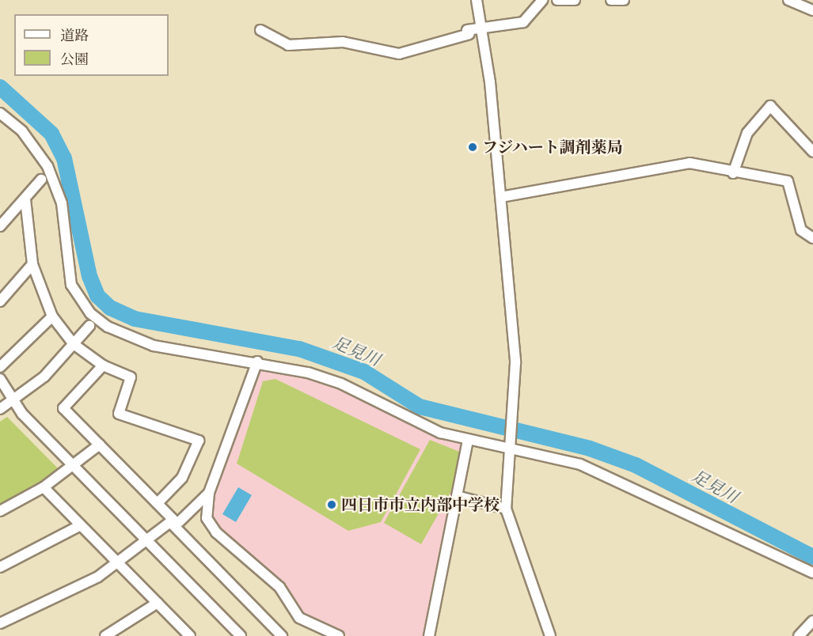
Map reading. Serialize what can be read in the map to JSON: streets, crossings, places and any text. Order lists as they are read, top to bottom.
{
  "water": ["足見川"],
  "places": ["フジハート調剤薬局", "四日市市立内部中学校"],
  "legend": ["道路", "公園"]
}
